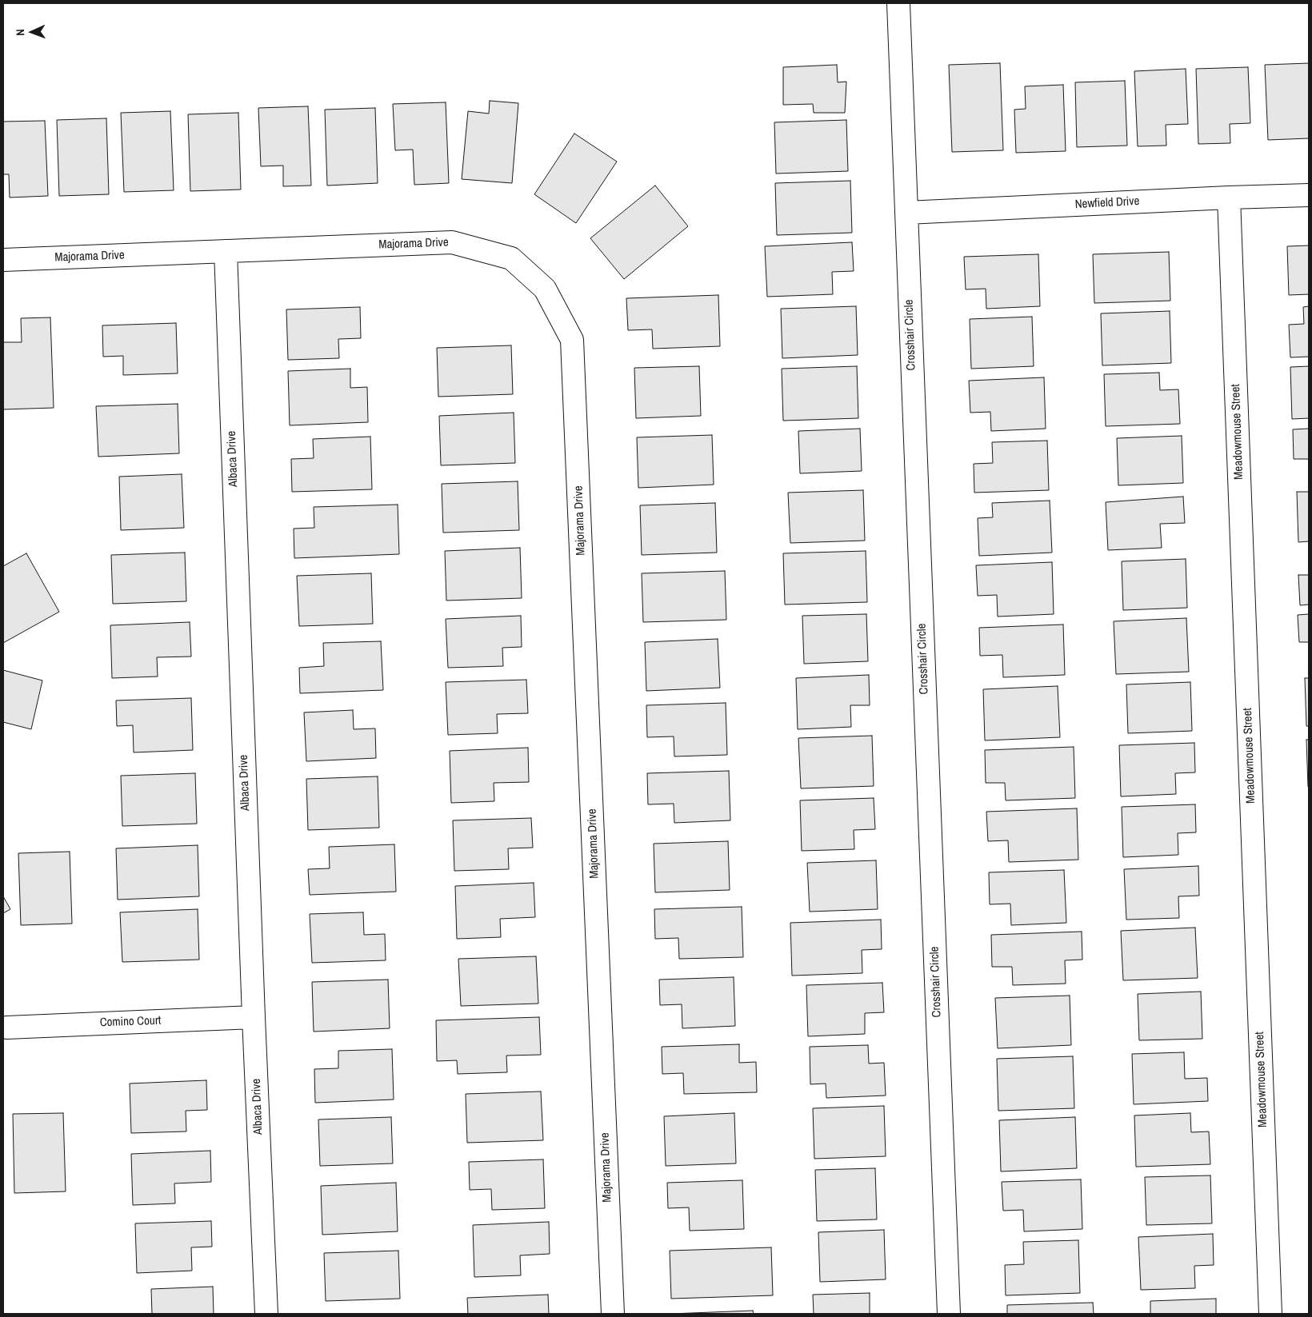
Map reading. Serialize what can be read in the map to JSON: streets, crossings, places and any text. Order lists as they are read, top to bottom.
{
  "streets": {
    "street": [
      "Newfield Drive",
      "Majorama Drive",
      "Crosshair Circle",
      "Meadowmouse Street",
      "Albaca Drive",
      "Comino Court"
    ]
  },
  "crossings": [
    ["Newfield Drive", "Crosshair Circle"],
    ["Newfield Drive", "Meadowmouse Street"],
    ["Majorama Drive", "Albaca Drive"],
    ["Albaca Drive", "Comino Court"]
  ],
  "north": "left"
}
